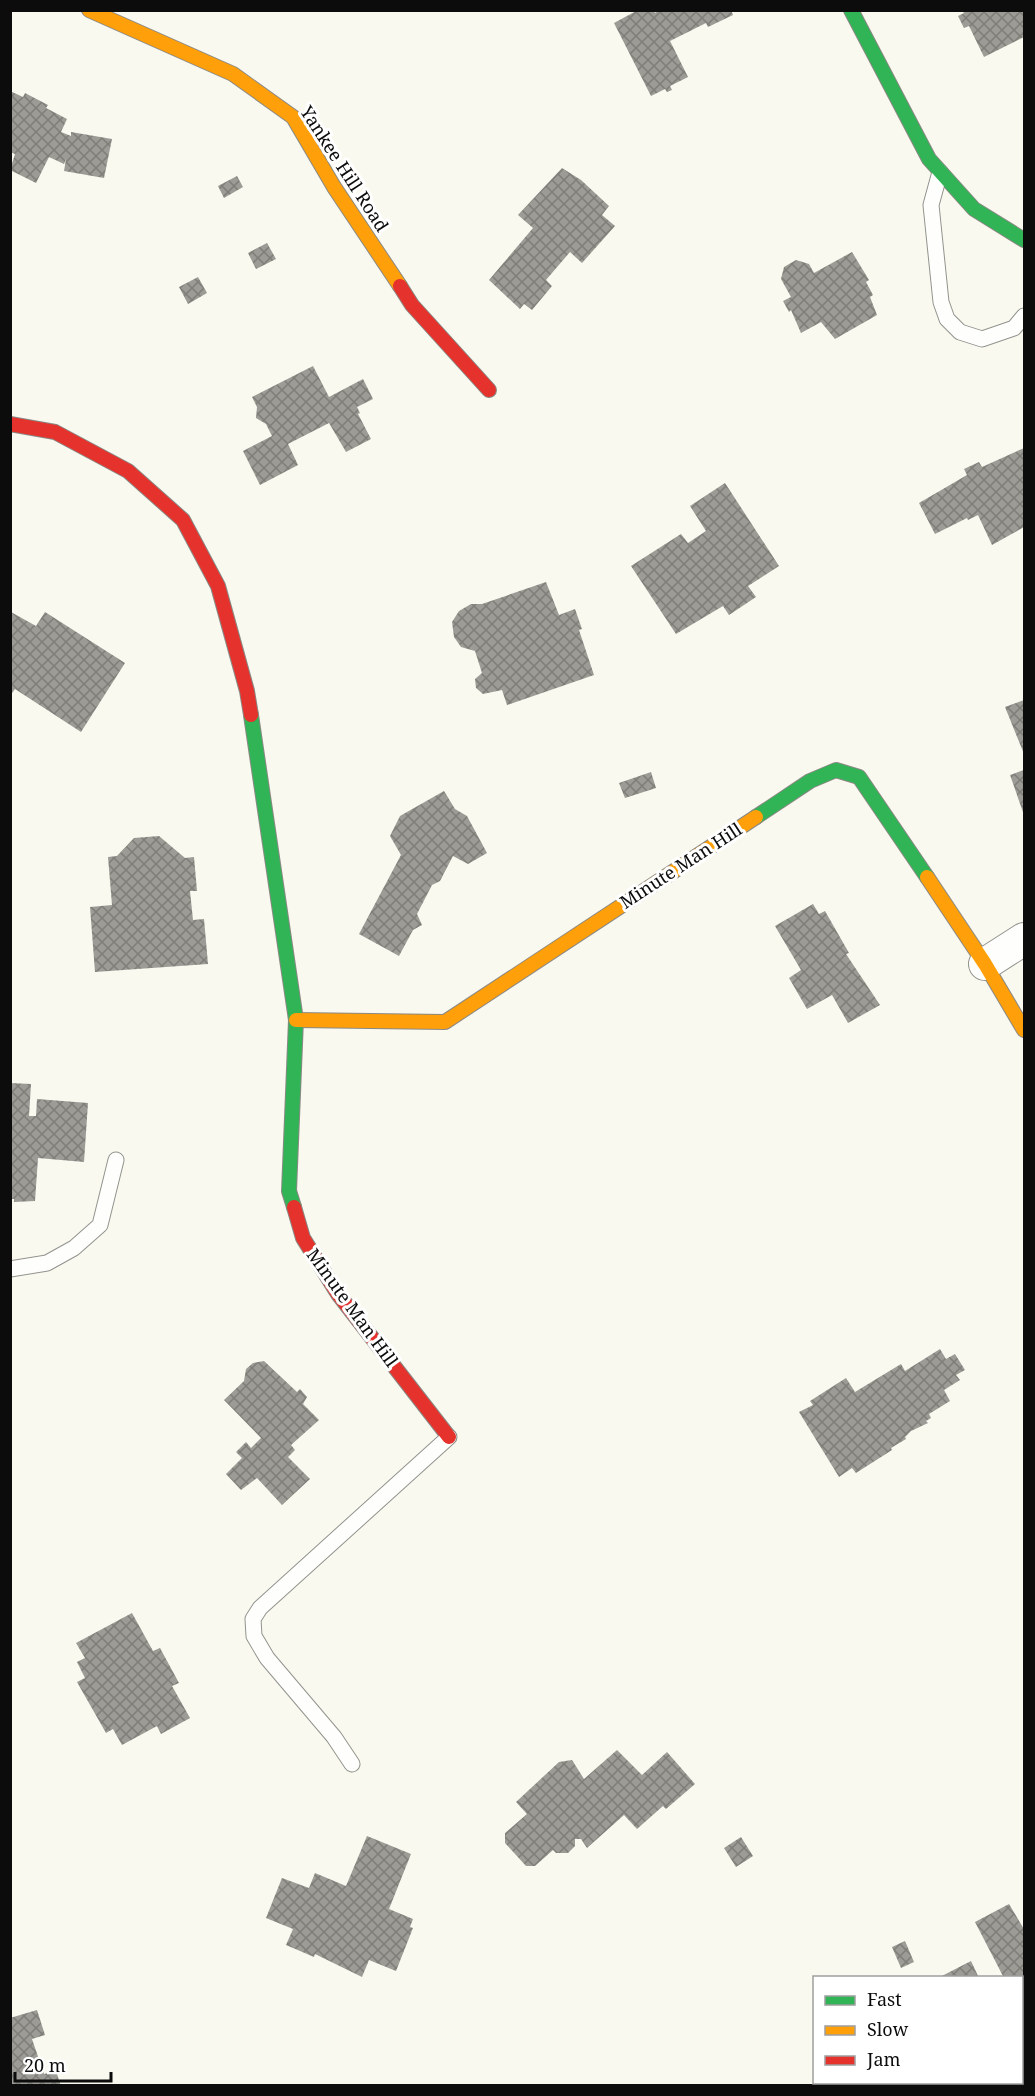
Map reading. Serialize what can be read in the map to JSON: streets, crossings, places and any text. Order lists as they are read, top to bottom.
{
  "streets": {
    "street": ["Yankee Hill Road", "Minute Man Hill"]
  },
  "legend": ["Fast", "Slow", "Jam"],
  "scale_bar": "20 m"
}
